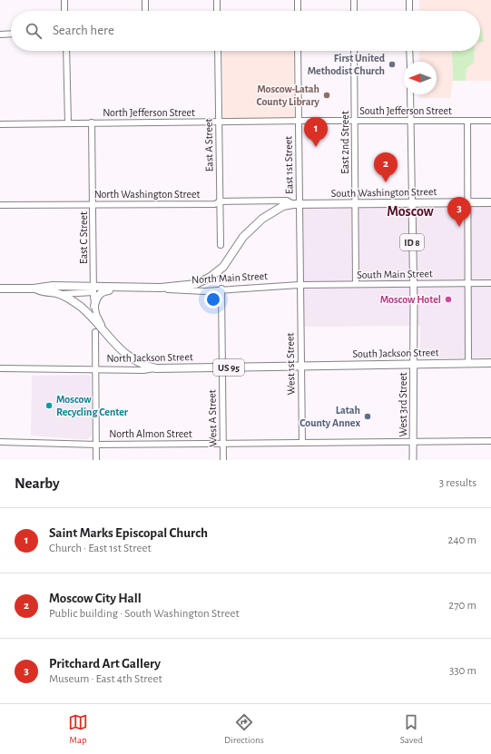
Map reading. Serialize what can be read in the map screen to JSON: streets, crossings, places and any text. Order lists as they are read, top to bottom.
{
  "streets": {
    "highway": [
      "South Washington Street",
      "North Main Street",
      "South Jackson Street",
      "North Jackson Street",
      "US 95"
    ],
    "main road": ["ID 8", "West 3rd Street"],
    "street": [
      "South Jefferson Street",
      "North Jefferson Street",
      "East 2nd Street",
      "East A Street",
      "East 1st Street",
      "North Washington Street",
      "East C Street",
      "South Main Street",
      "West 1st Street",
      "West A Street",
      "North Almon Street"
    ]
  },
  "crossings": [
    ["South Jefferson Street", "North Jefferson Street"],
    ["South Jefferson Street", "East 2nd Street"],
    ["South Jefferson Street", "East 1st Street"],
    ["North Jefferson Street", "East A Street"],
    ["North Jefferson Street", "East 1st Street"],
    ["North Jefferson Street", "East C Street"],
    ["East 2nd Street", "South Washington Street"],
    ["East 2nd Street", "South Main Street"],
    ["East A Street", "North Washington Street"],
    ["East 1st Street", "South Washington Street"],
    ["East 1st Street", "North Washington Street"],
    ["East 1st Street", "South Main Street"],
    ["East 1st Street", "North Main Street"],
    ["East 1st Street", "West 1st Street"],
    ["South Washington Street", "North Washington Street"],
    ["South Washington Street", "ID 8"],
    ["South Washington Street", "North Main Street"],
    ["North Washington Street", "East C Street"],
    ["North Washington Street", "North Main Street"],
    ["East C Street", "North Main Street"],
    ["ID 8", "South Main Street"],
    ["ID 8", "West 3rd Street"],
    ["South Main Street", "North Main Street"],
    ["South Main Street", "West 1st Street"],
    ["South Main Street", "West 3rd Street"],
    ["North Main Street", "North Jackson Street"],
    ["North Main Street", "West 1st Street"],
    ["North Main Street", "West A Street"],
    ["South Jackson Street", "North Jackson Street"],
    ["South Jackson Street", "West 1st Street"],
    ["South Jackson Street", "West 3rd Street"],
    ["North Jackson Street", "West 1st Street"],
    ["North Jackson Street", "West A Street"],
    ["West 1st Street", "North Almon Street"],
    ["West 3rd Street", "North Almon Street"],
    ["West A Street", "North Almon Street"]
  ],
  "districts": ["Moscow"],
  "places": [
    "First United Methodist Church",
    "Moscow-Latah County Library",
    "Moscow Hotel",
    "Moscow Recycling Center",
    "Latah County Annex"
  ],
  "north": "left",
  "page": {
    "search": "Search here",
    "pins": ["1", "2", "3"],
    "heading": ["Nearby", "3 results"],
    "list": [
      {
        "mark": "1",
        "name": "Saint Marks Episcopal Church",
        "note": "Church · East 1st Street",
        "value": "240 m"
      },
      {
        "mark": "2",
        "name": "Moscow City Hall",
        "note": "Public building · South Washington Street",
        "value": "270 m"
      },
      {
        "mark": "3",
        "name": "Pritchard Art Gallery",
        "note": "Museum · East 4th Street",
        "value": "330 m"
      }
    ],
    "nav": ["Map", "Directions", "Saved"]
  }
}
